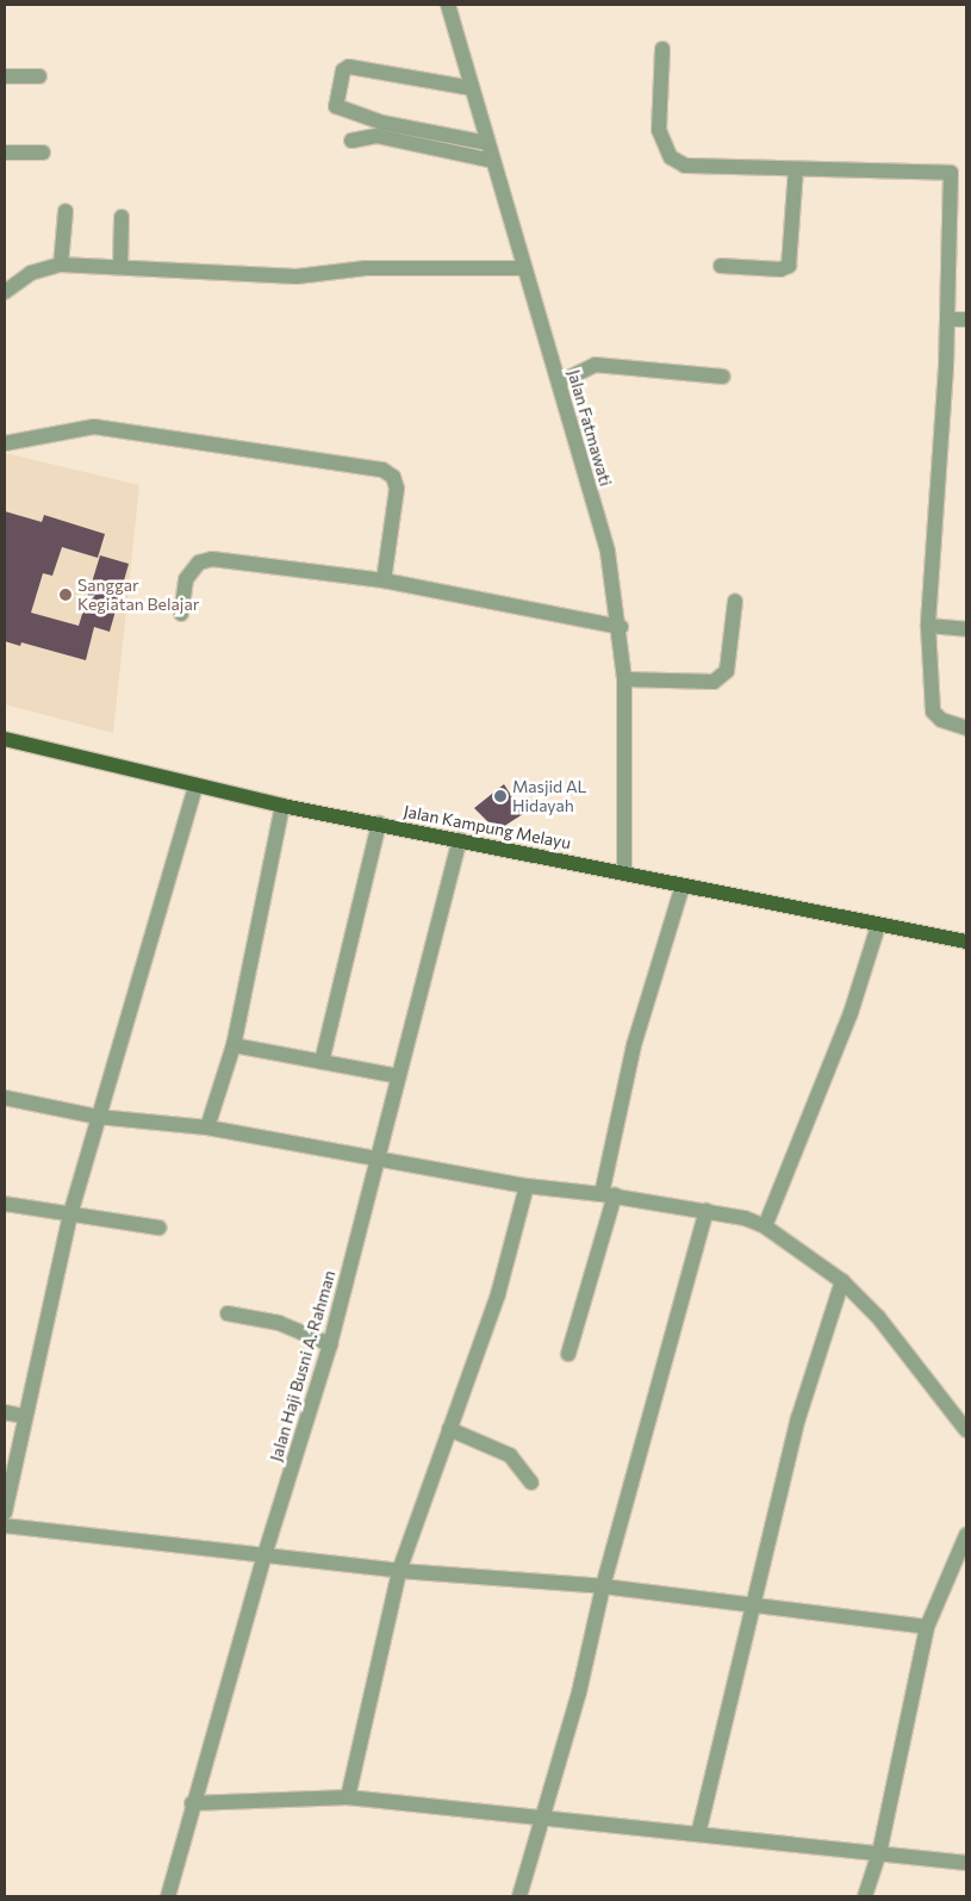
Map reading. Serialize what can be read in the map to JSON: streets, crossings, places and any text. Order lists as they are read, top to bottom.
{
  "streets": {
    "main road": ["Jalan Kampung Melayu"],
    "street": ["Jalan Fatmawati", "Jalan Haji Busni A. Rahman"]
  },
  "crossings": [
    ["Jalan Fatmawati", "Jalan Kampung Melayu"],
    ["Jalan Kampung Melayu", "Jalan Haji Busni A. Rahman"]
  ],
  "places": ["Sanggar Kegiatan Belajar", "Masjid AL Hidayah"]
}
